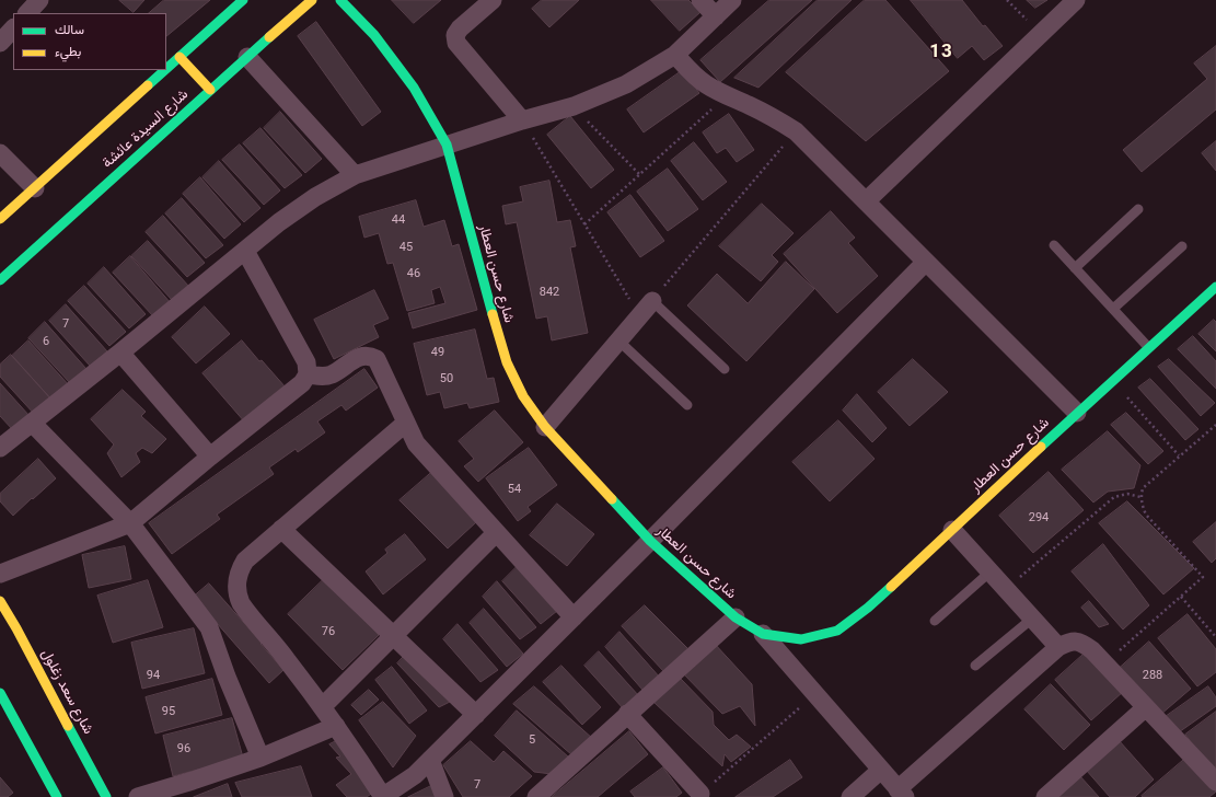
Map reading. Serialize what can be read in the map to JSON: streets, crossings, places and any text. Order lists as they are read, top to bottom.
{
  "streets": {
    "street": ["شارع السيدة عائشة", "شارع حسن العطار", "شارع سعد زغلول"]
  },
  "districts": ["13"],
  "house_numbers": [
    "44",
    "45",
    "46",
    "842",
    "7",
    "6",
    "49",
    "50",
    "54",
    "294",
    "76",
    "94",
    "288",
    "95",
    "5",
    "96",
    "7"
  ],
  "legend": ["سالك", "بطيء"]
}
